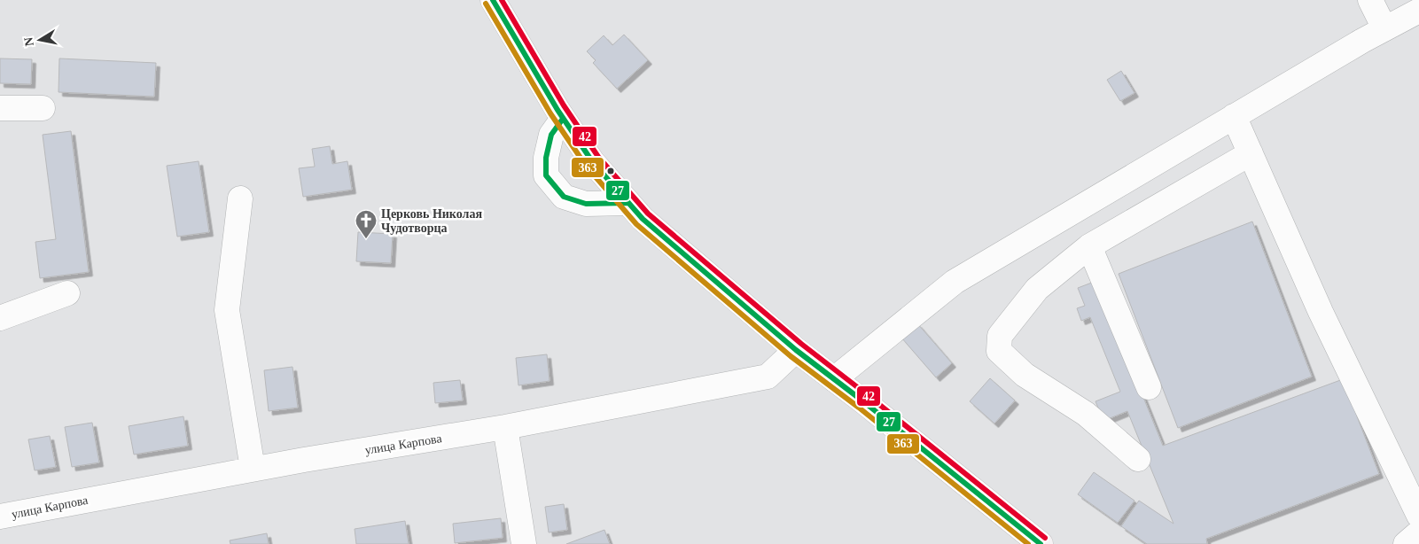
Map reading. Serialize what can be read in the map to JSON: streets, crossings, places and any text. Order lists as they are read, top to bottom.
{
  "streets": {
    "street": ["улица Карпова"]
  },
  "places": {
    "church": ["Церковь Николая Чудотворца"]
  },
  "lines": ["transit line 27", "transit line 42", "transit line 363"],
  "north": "left"
}
